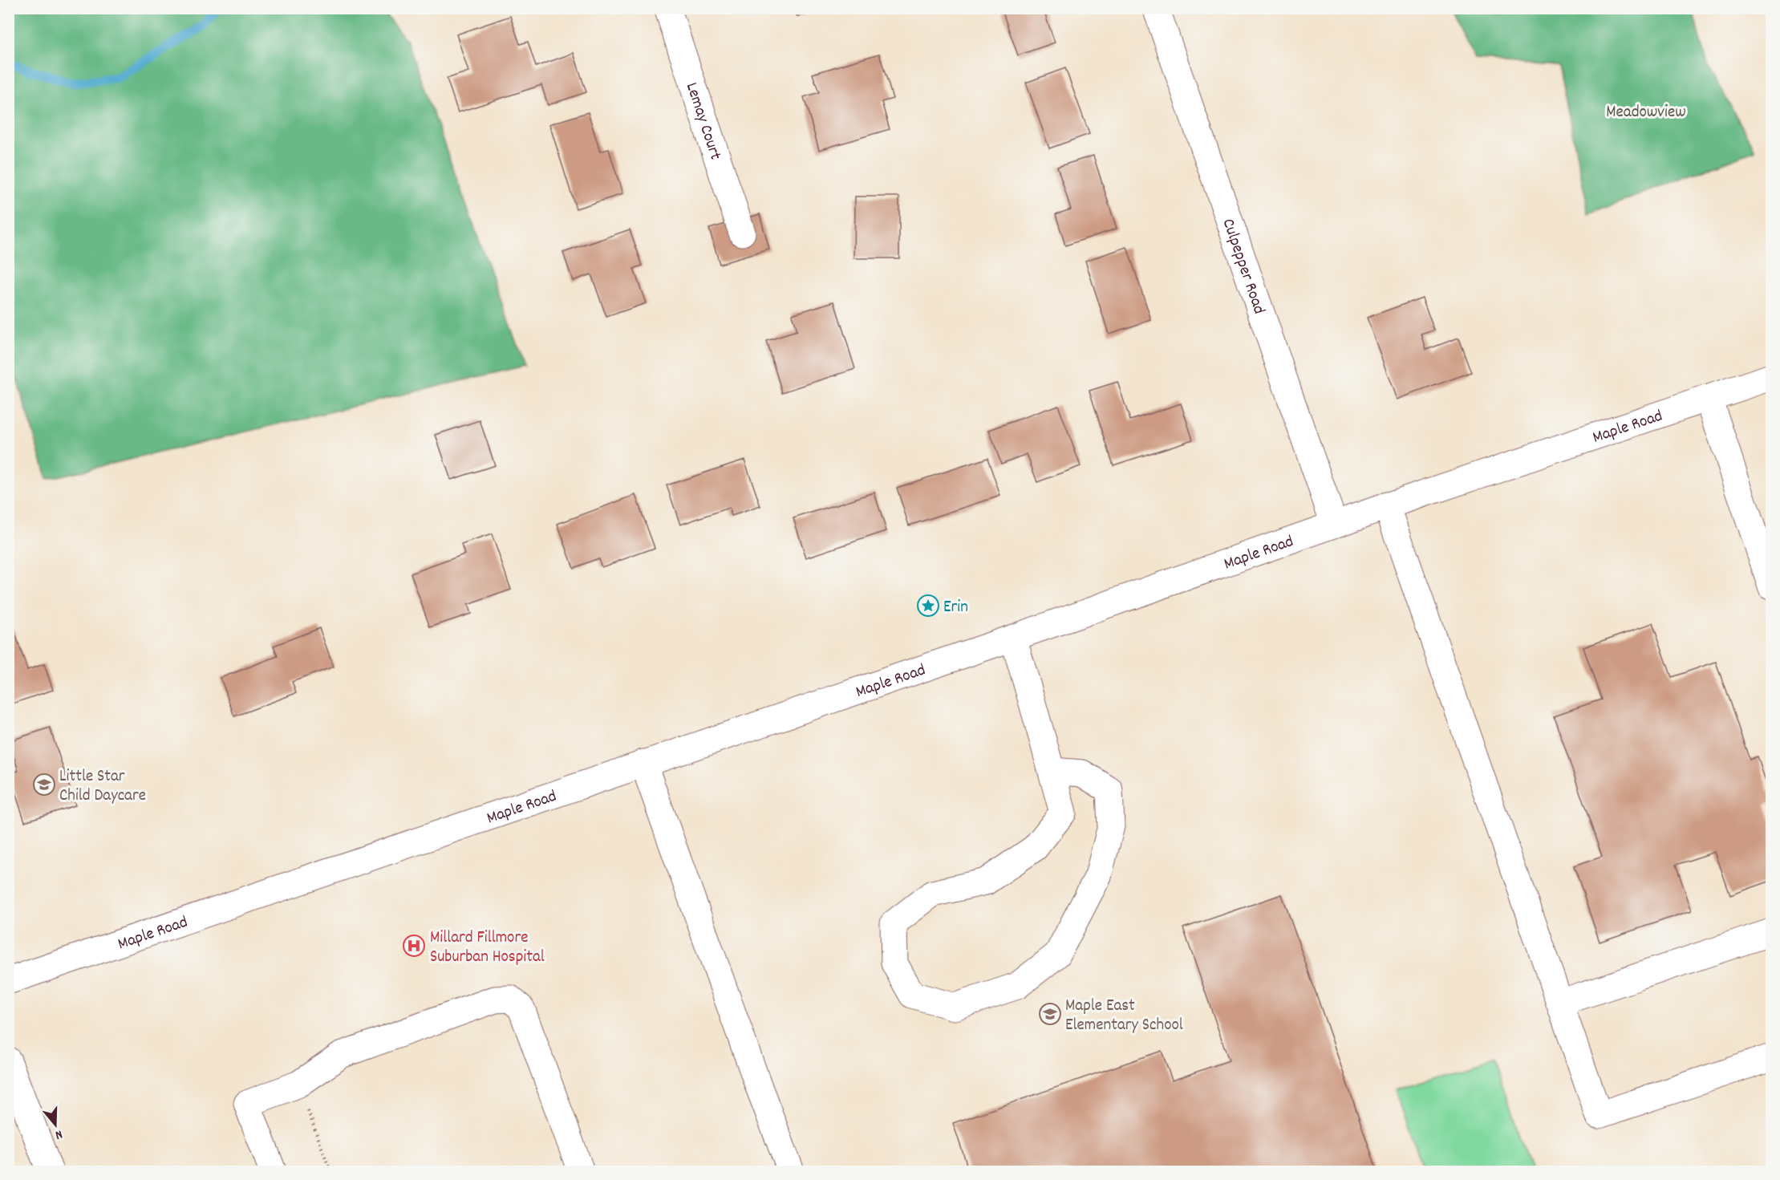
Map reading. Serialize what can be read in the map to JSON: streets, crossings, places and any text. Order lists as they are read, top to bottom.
{
  "streets": {
    "main road": ["Lemay Court", "Culpepper Road", "Maple Road"]
  },
  "crossings": [
    ["Culpepper Road", "Maple Road"]
  ],
  "parks": ["Meadowview"],
  "places": {
    "place": ["Erin"],
    "school or university": ["Little Star Child Daycare", "Maple East Elementary School"],
    "hospital": ["Millard Fillmore Suburban Hospital"]
  },
  "north": "bottom"
}
